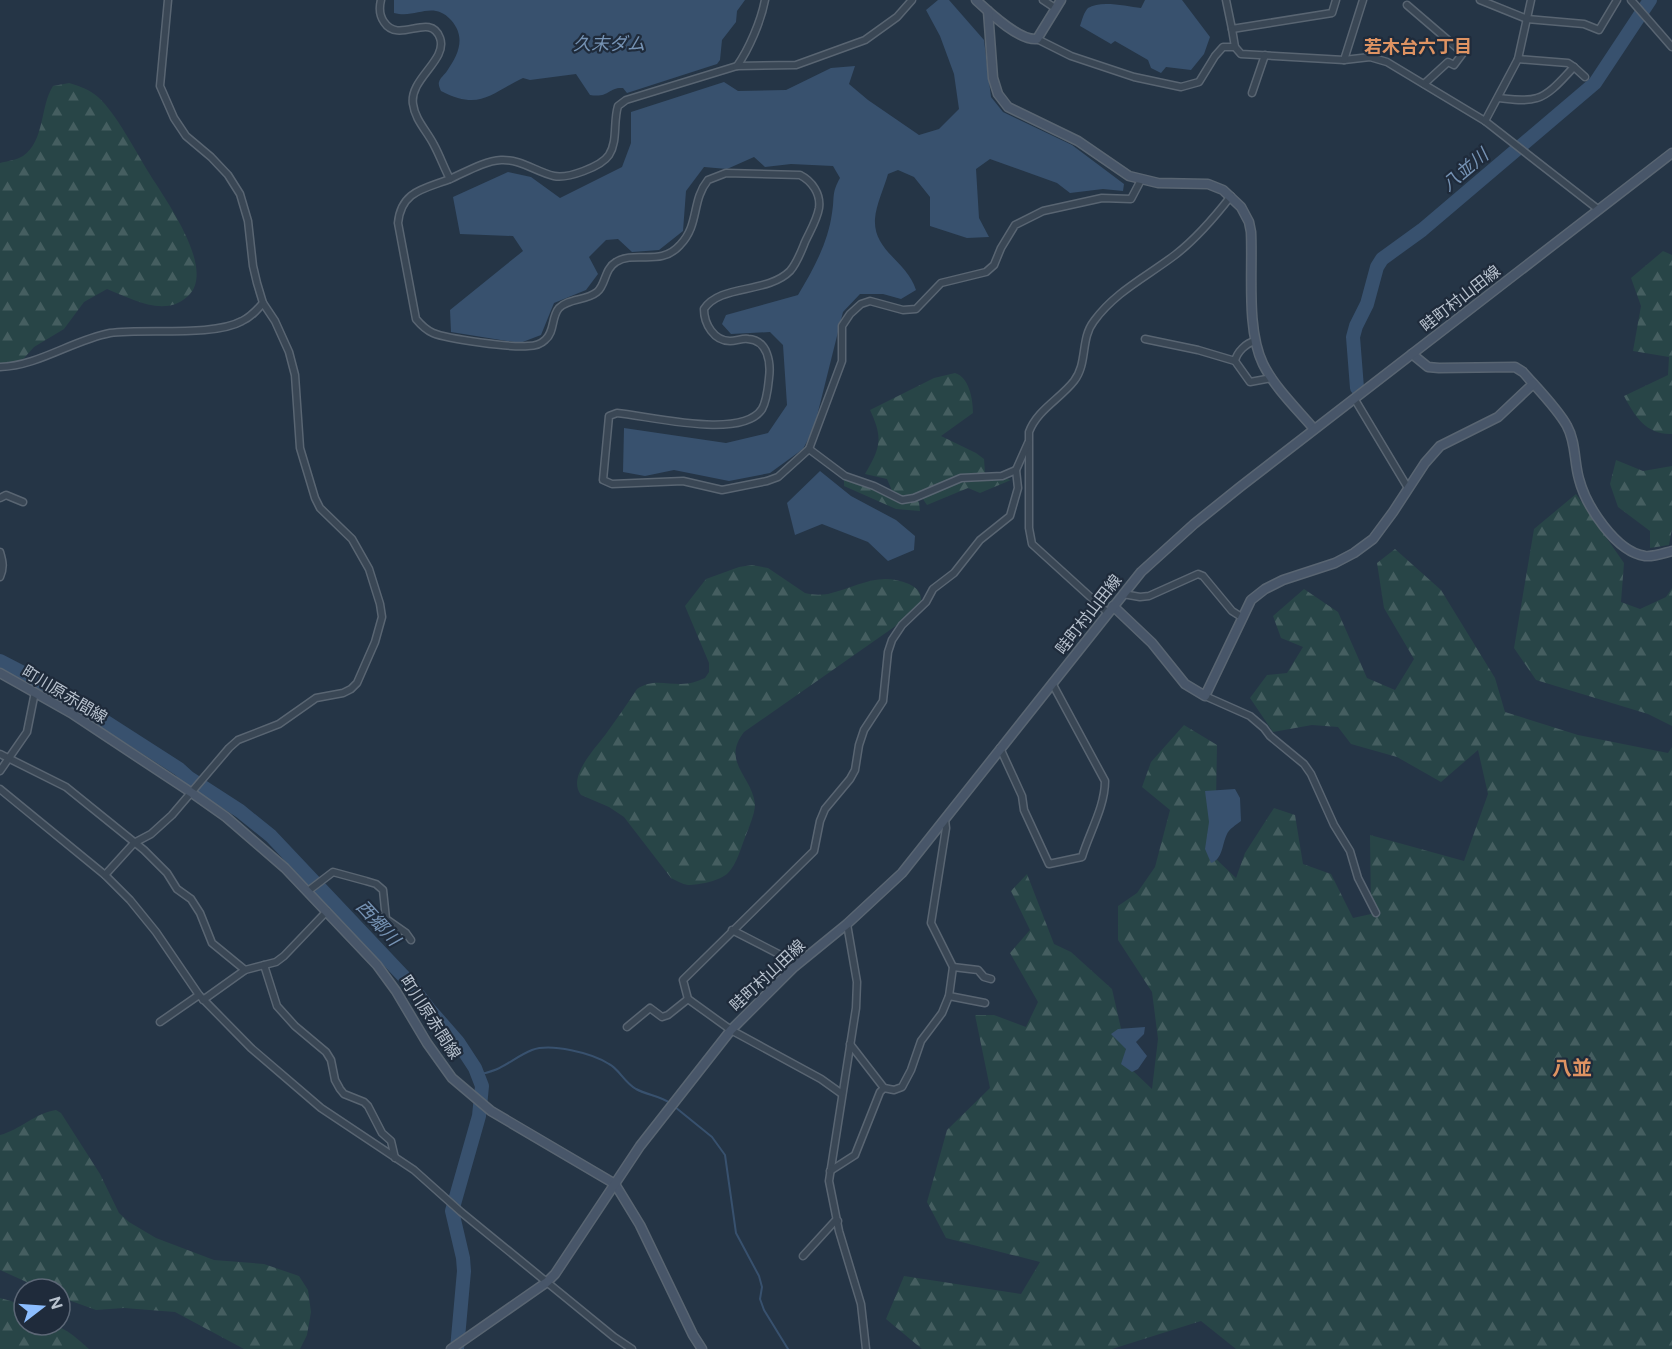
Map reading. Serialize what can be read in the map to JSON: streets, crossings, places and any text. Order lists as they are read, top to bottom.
{
  "streets": {
    "main road": ["畦町村山田線", "町川原赤間線"]
  },
  "crossings": [
    ["畦町村山田線", "町川原赤間線"]
  ],
  "districts": ["若木台六丁目", "八並"],
  "water": ["久末ダム", "八並川", "西郷川"],
  "north": "right"
}
